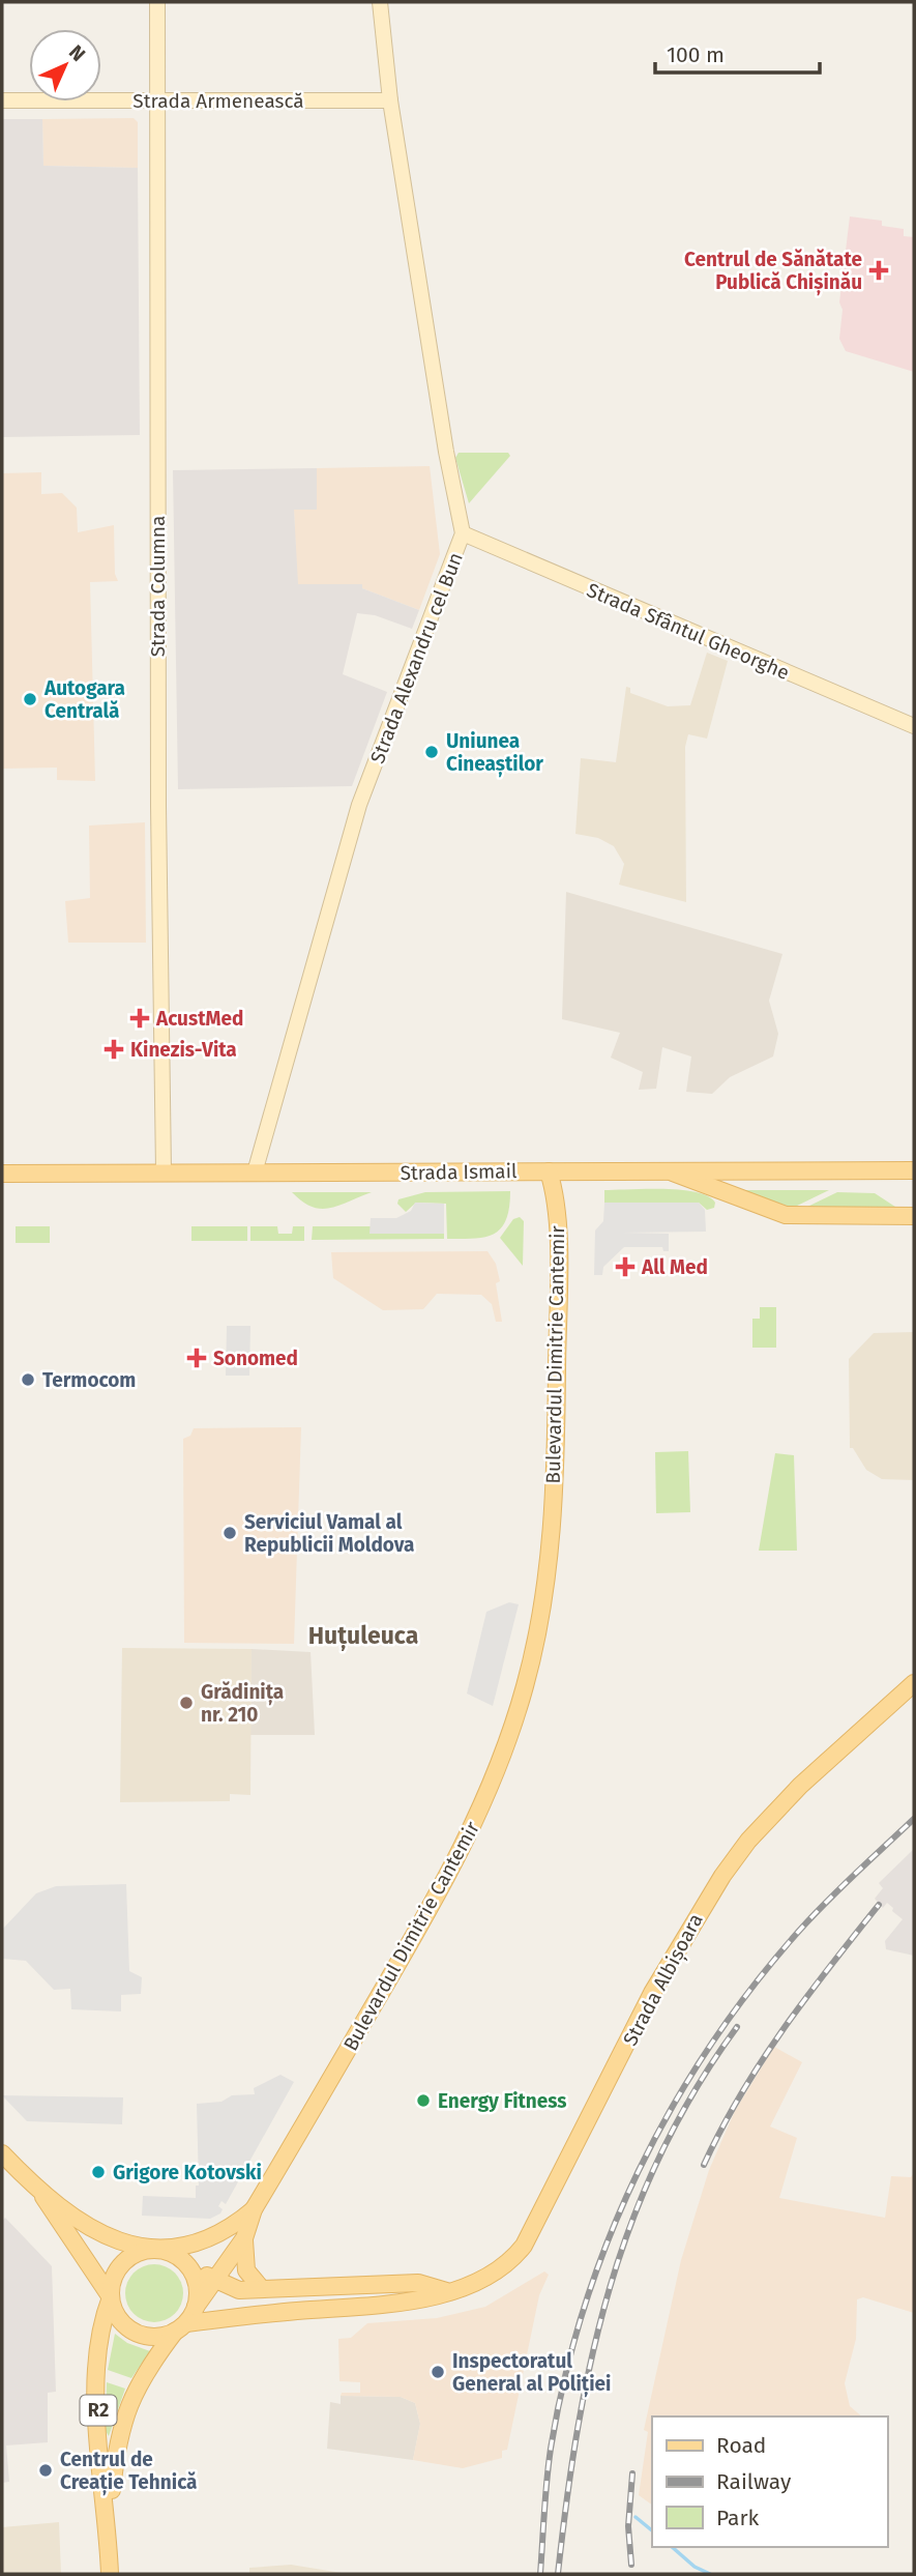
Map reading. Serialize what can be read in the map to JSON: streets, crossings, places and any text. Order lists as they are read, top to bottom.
{
  "streets": {
    "main road": [
      "Strada Armenească",
      "Strada Columna",
      "Strada Sfântul Gheorghe",
      "Strada Alexandru cel Bun",
      "Strada Ismail",
      "Bulevardul Dimitrie Cantemir",
      "Strada Albișoara",
      "R2"
    ]
  },
  "crossings": [
    ["Strada Armenească", "Strada Columna"],
    ["Strada Armenească", "Strada Alexandru cel Bun"],
    ["Strada Columna", "Strada Ismail"],
    ["Strada Sfântul Gheorghe", "Strada Alexandru cel Bun"],
    ["Strada Alexandru cel Bun", "Strada Ismail"],
    ["Strada Ismail", "Bulevardul Dimitrie Cantemir"],
    ["Bulevardul Dimitrie Cantemir", "Strada Albișoara"],
    ["Bulevardul Dimitrie Cantemir", "R2"],
    ["Strada Albișoara", "R2"]
  ],
  "districts": ["Huțuleuca"],
  "places": {
    "health": [
      "Centrul de Sănătate Publică Chișinău",
      "AcustMed",
      "Kinezis-Vita",
      "All Med",
      "Sonomed"
    ],
    "other": [
      "Autogara Centrală",
      "Uniunea Cineaștilor",
      "Termocom",
      "Serviciul Vamal al Republicii Moldova",
      "Grădinița nr. 210",
      "Energy Fitness",
      "Grigore Kotovski",
      "Inspectoratul General al Poliției",
      "Centrul de Creație Tehnică"
    ]
  },
  "legend": ["Road", "Railway", "Park"],
  "scale_bar": "100 m",
  "north": "top right"
}
